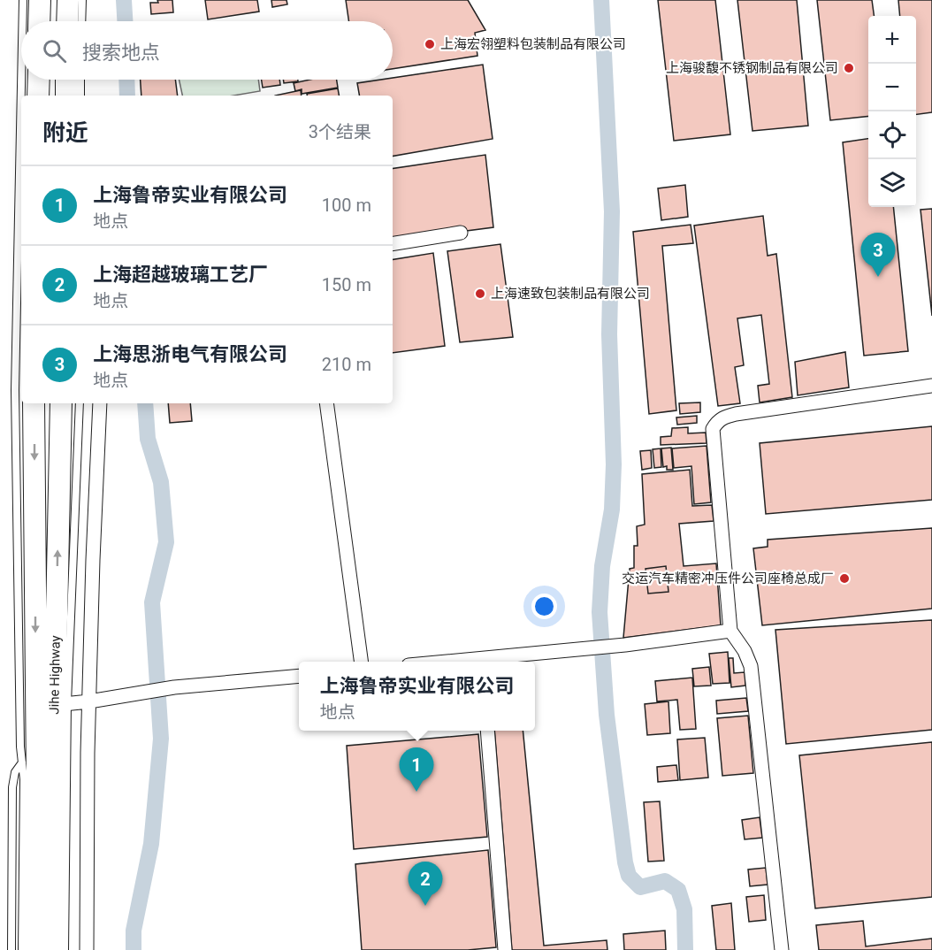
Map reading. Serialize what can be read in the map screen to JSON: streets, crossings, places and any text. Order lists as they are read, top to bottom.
{
  "streets": {
    "main road": ["Jihe Highway"]
  },
  "places": [
    "上海宏翎塑料包装制品有限公司",
    "上海骏馥不锈钢制品有限公司",
    "上海速致包装制品有限公司",
    "交运汽车精密冲压件公司座椅总成厂"
  ],
  "page": {
    "map_buttons": ["+", "−"],
    "search": "搜索地点",
    "heading": ["附近", "3个结果"],
    "list": [
      {
        "mark": "1",
        "name": "上海鲁帝实业有限公司",
        "note": "地点",
        "value": "100 m"
      },
      {
        "mark": "2",
        "name": "上海超越玻璃工艺厂",
        "note": "地点",
        "value": "150 m"
      },
      {
        "mark": "3",
        "name": "上海思浙电气有限公司",
        "note": "地点",
        "value": "210 m"
      }
    ],
    "pins": ["3", "1", "2"],
    "popup": ["上海鲁帝实业有限公司", "地点"]
  }
}
